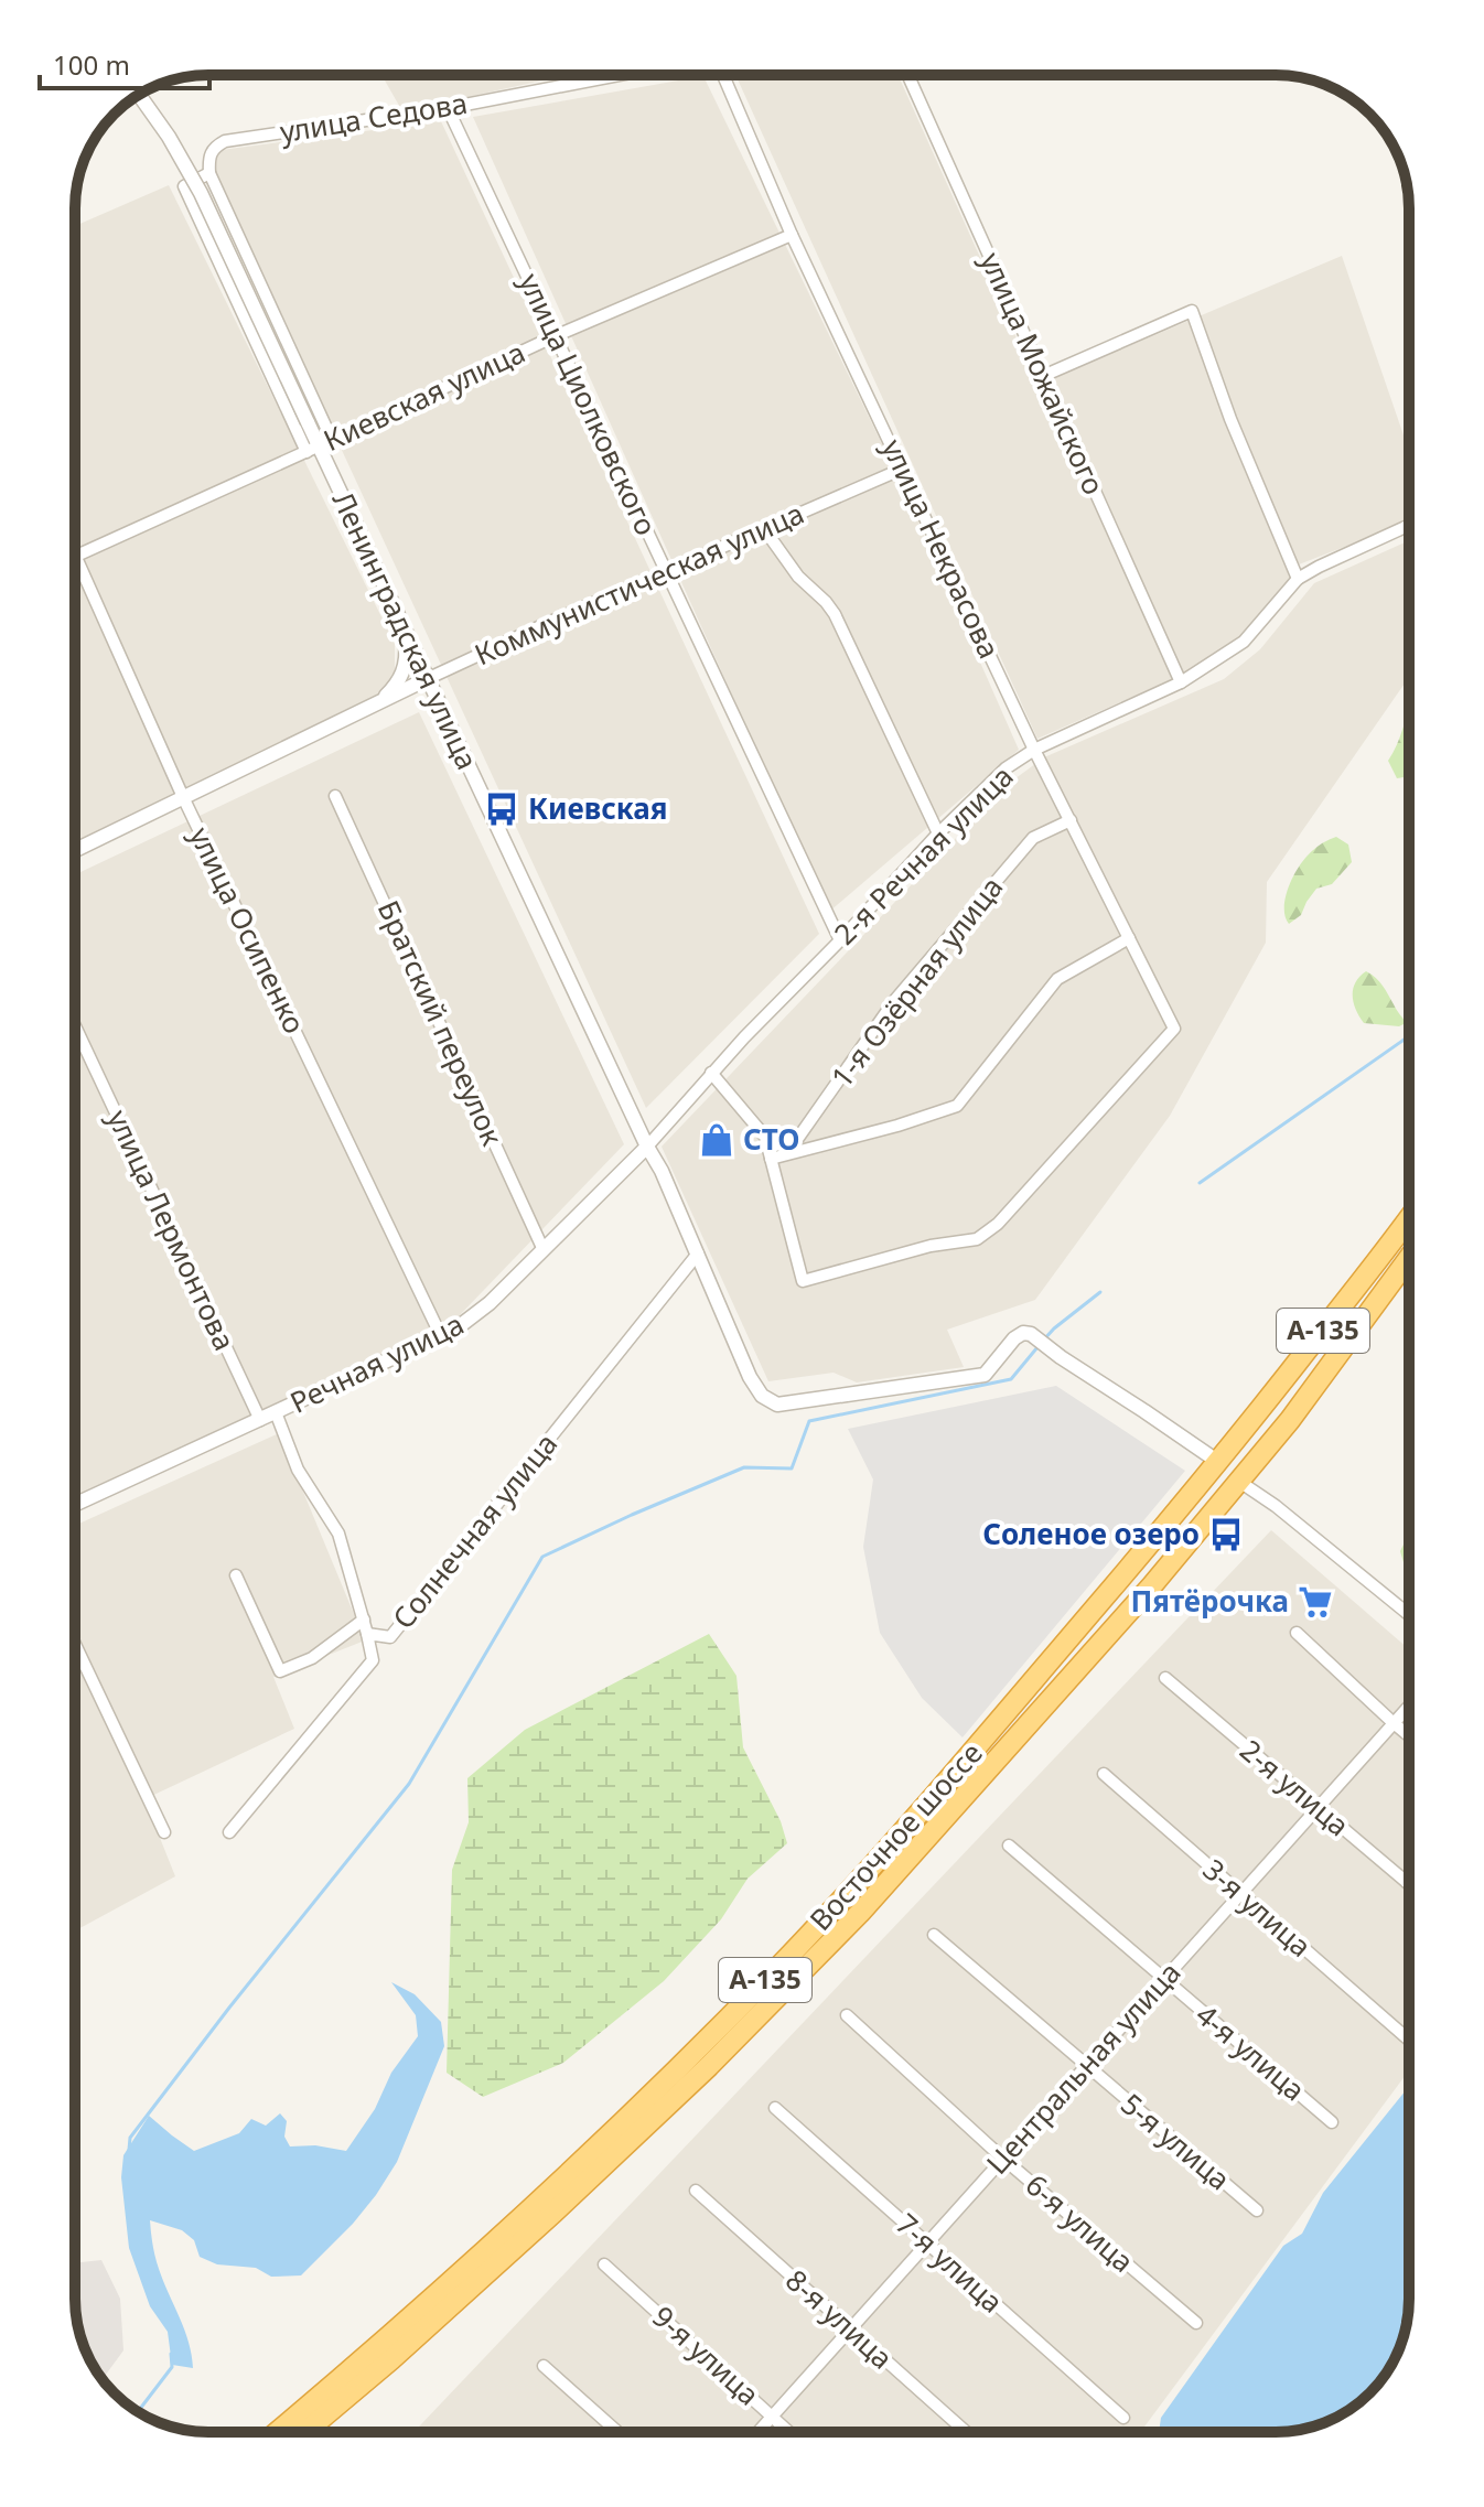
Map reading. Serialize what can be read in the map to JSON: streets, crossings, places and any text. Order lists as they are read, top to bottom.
{
  "streets": {
    "highway": ["А-135", "Восточное шоссе"],
    "street": [
      "улица Седова",
      "улица Можайского",
      "Киевская улица",
      "улица Циолковского",
      "улица Некрасова",
      "Коммунистическая улица",
      "Ленинградская улица",
      "2-я Речная улица",
      "улица Осипенко",
      "1-я Озёрная улица",
      "Братский переулок",
      "улица Лермонтова",
      "Речная улица",
      "Солнечная улица",
      "2-я улица",
      "3-я улица",
      "4-я улица",
      "Центральная улица",
      "5-я улица",
      "6-я улица",
      "7-я улица",
      "8-я улица",
      "9-я улица"
    ]
  },
  "crossings": [
    ["улица Седова", "улица Циолковского"],
    ["улица Можайского", "2-я Речная улица"],
    ["Киевская улица", "улица Циолковского"],
    ["Киевская улица", "улица Некрасова"],
    ["Киевская улица", "Ленинградская улица"],
    ["Киевская улица", "улица Осипенко"],
    ["улица Циолковского", "Коммунистическая улица"],
    ["улица Циолковского", "2-я Речная улица"],
    ["улица Некрасова", "Коммунистическая улица"],
    ["улица Некрасова", "2-я Речная улица"],
    ["улица Некрасова", "1-я Озёрная улица"],
    ["Коммунистическая улица", "Ленинградская улица"],
    ["Коммунистическая улица", "улица Осипенко"],
    ["Ленинградская улица", "2-я Речная улица"],
    ["Ленинградская улица", "Речная улица"],
    ["Ленинградская улица", "Солнечная улица"],
    ["Ленинградская улица", "Восточное шоссе"],
    ["2-я Речная улица", "Речная улица"],
    ["улица Осипенко", "Речная улица"],
    ["Братский переулок", "Речная улица"],
    ["улица Лермонтова", "Речная улица"],
    ["2-я улица", "Центральная улица"],
    ["3-я улица", "Центральная улица"],
    ["4-я улица", "Центральная улица"],
    ["Центральная улица", "5-я улица"],
    ["Центральная улица", "6-я улица"],
    ["Центральная улица", "7-я улица"],
    ["Центральная улица", "8-я улица"],
    ["Центральная улица", "9-я улица"]
  ],
  "places": {
    "bus stop": ["Киевская", "Соленое озеро"],
    "shop": ["СТО"],
    "supermarket": ["Пятёрочка"]
  },
  "scale_bar": "100 m"
}
